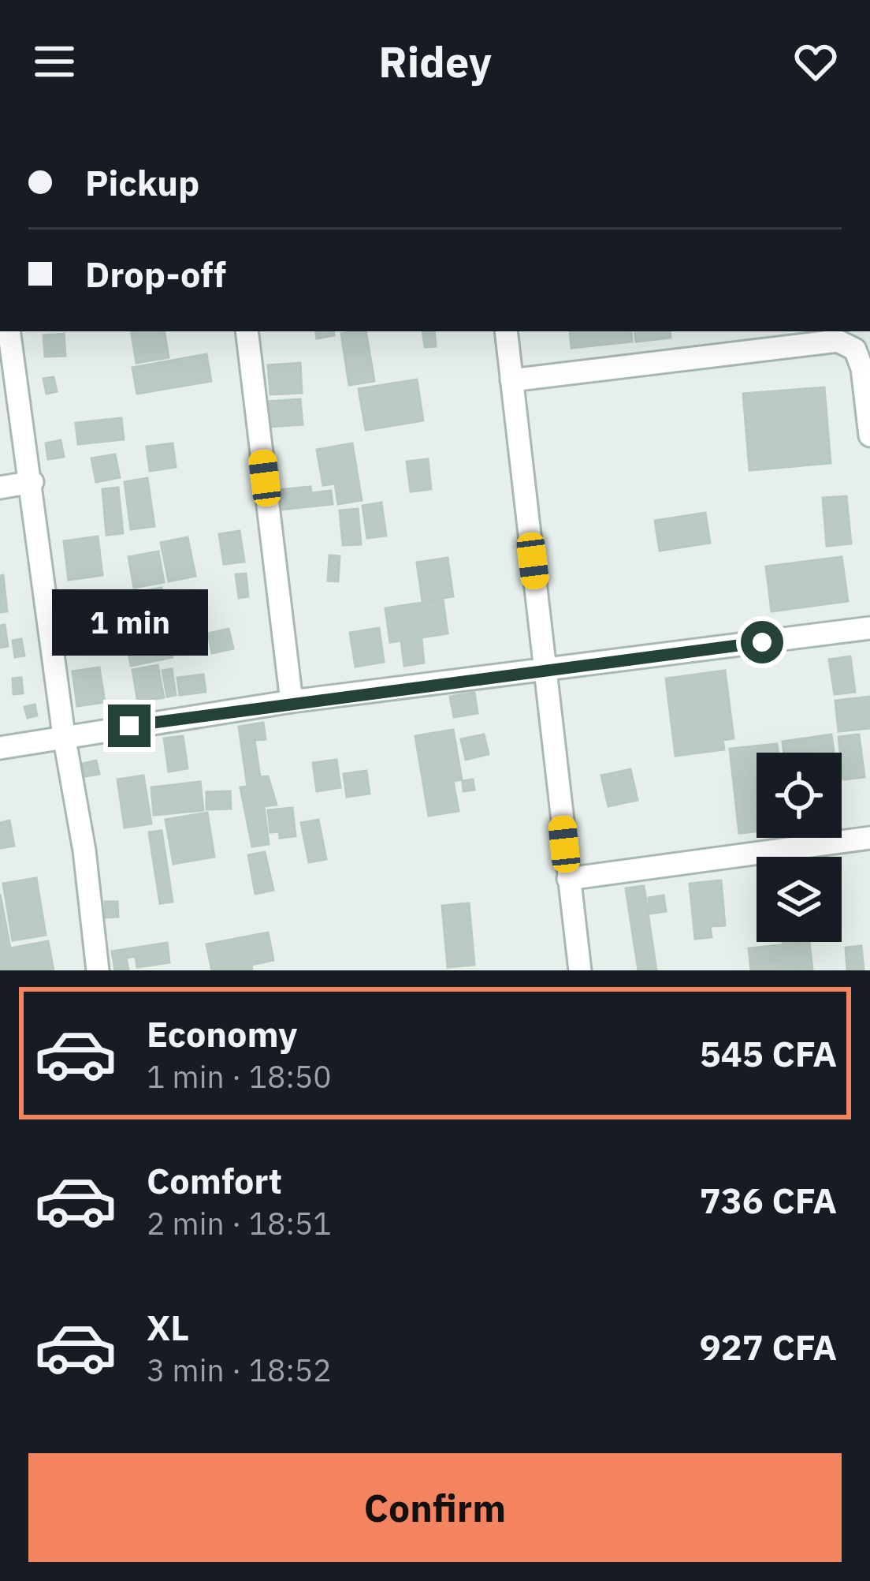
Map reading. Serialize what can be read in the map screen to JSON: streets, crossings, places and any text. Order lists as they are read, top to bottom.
{
  "page": {
    "header": "Ridey",
    "banner": ["Pickup", "Drop-off"],
    "bubble": "1 min",
    "list": [
      {
        "name": "Economy",
        "note": "1 min · 18:50",
        "value": "545 CFA"
      },
      {
        "name": "Comfort",
        "note": "2 min · 18:51",
        "value": "736 CFA"
      },
      {
        "name": "XL",
        "note": "3 min · 18:52",
        "value": "927 CFA"
      }
    ],
    "buttons": "Confirm"
  }
}
